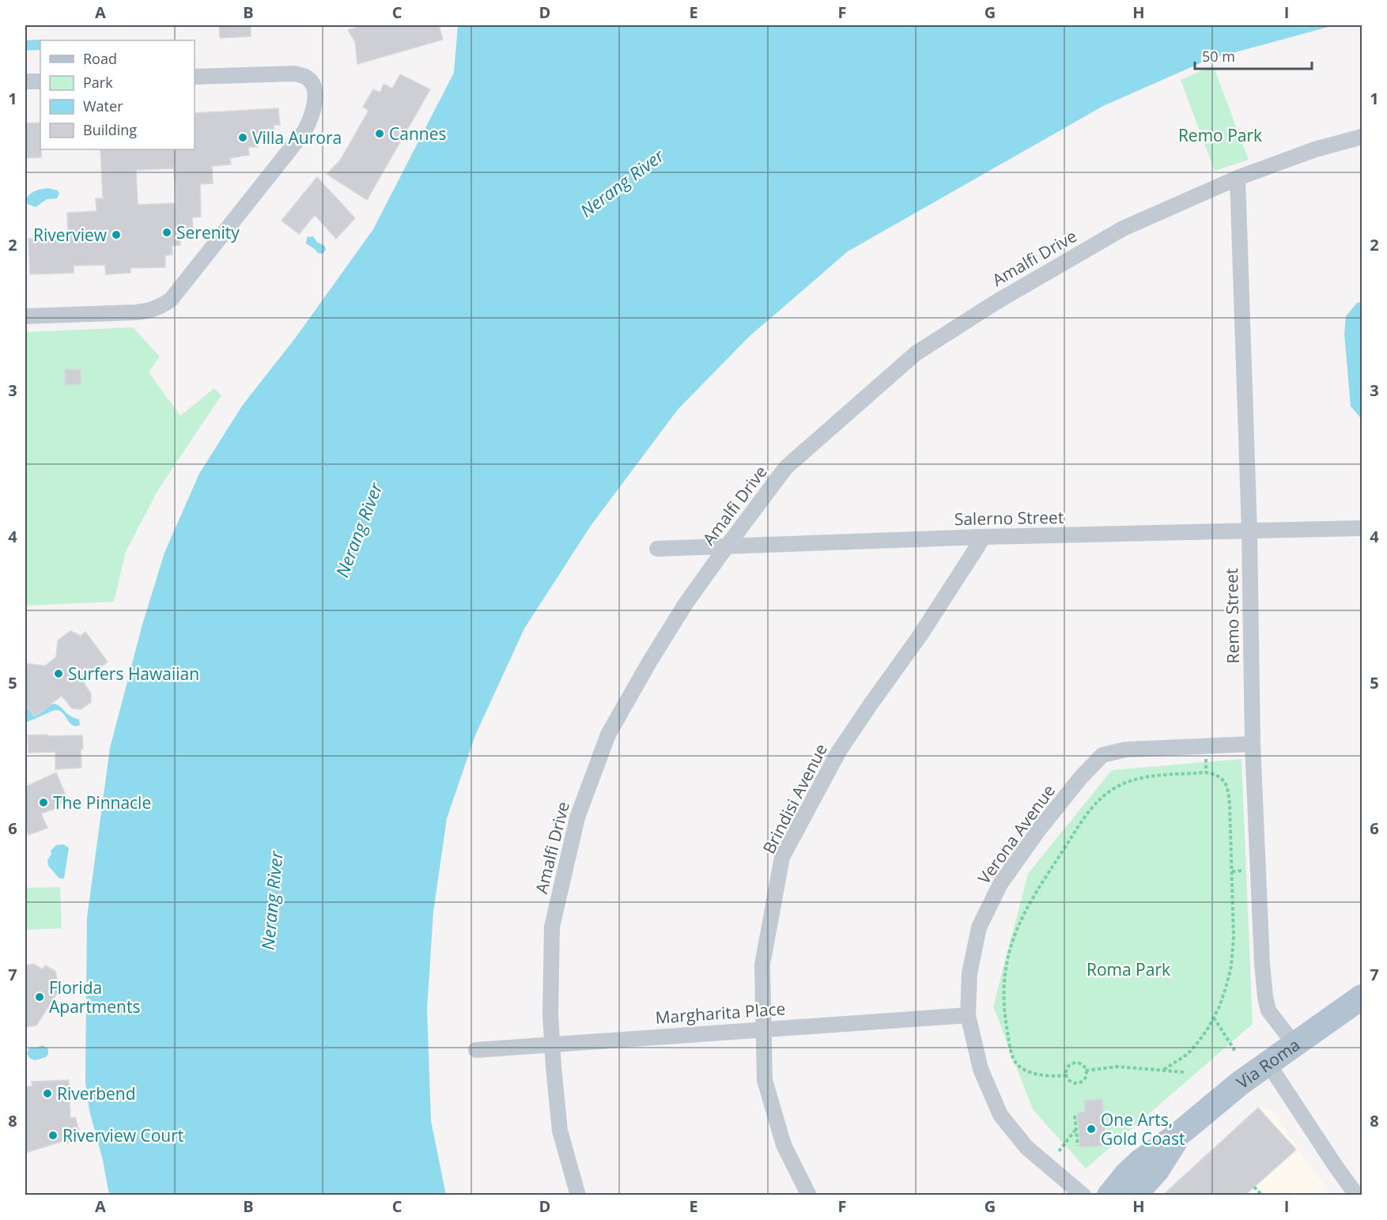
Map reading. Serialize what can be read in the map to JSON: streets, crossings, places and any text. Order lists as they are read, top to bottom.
{
  "streets": {
    "main road": ["Via Roma"],
    "street": [
      "Amalfi Drive",
      "Salerno Street",
      "Remo Street",
      "Brindisi Avenue",
      "Verona Avenue",
      "Margharita Place"
    ]
  },
  "crossings": [
    ["Amalfi Drive", "Salerno Street"],
    ["Amalfi Drive", "Remo Street"],
    ["Amalfi Drive", "Margharita Place"],
    ["Salerno Street", "Remo Street"],
    ["Salerno Street", "Brindisi Avenue"],
    ["Remo Street", "Verona Avenue"],
    ["Remo Street", "Via Roma"],
    ["Brindisi Avenue", "Margharita Place"],
    ["Verona Avenue", "Margharita Place"]
  ],
  "water": ["Nerang River"],
  "parks": ["Remo Park", "Roma Park"],
  "places": [
    "Cannes",
    "Villa Aurora",
    "Serenity",
    "Riverview",
    "Surfers Hawaiian",
    "The Pinnacle",
    "Florida Apartments",
    "Riverbend",
    "One Arts, Gold Coast",
    "Riverview Court"
  ],
  "legend": [
    "Road",
    "Park",
    "Water",
    "Building"
  ],
  "scale_bar": "50 m",
  "grid": {
    "columns": [
      "A",
      "B",
      "C",
      "D",
      "E",
      "F",
      "G",
      "H",
      "I"
    ],
    "rows": [
      "1",
      "2",
      "3",
      "4",
      "5",
      "6",
      "7",
      "8"
    ]
  }
}
